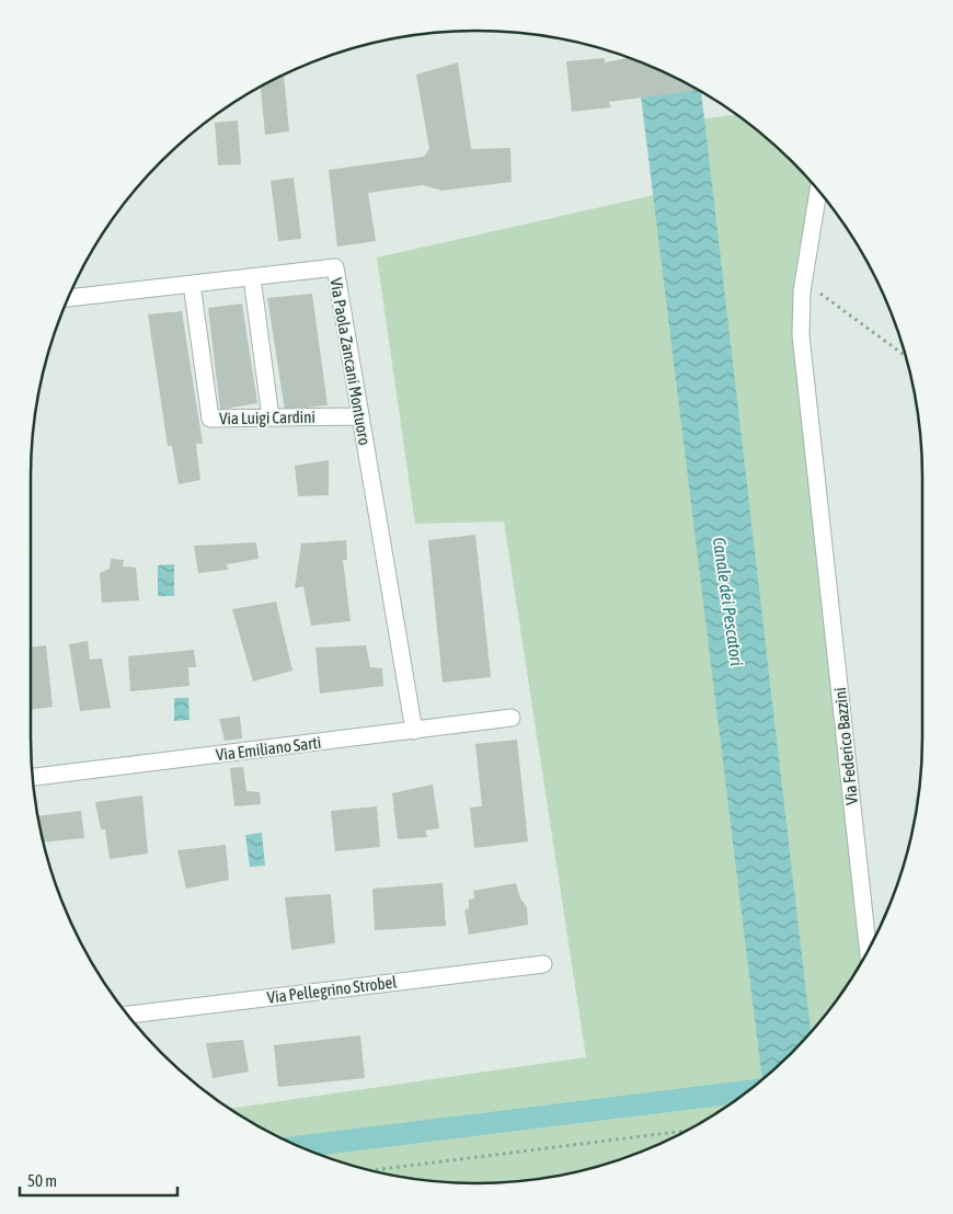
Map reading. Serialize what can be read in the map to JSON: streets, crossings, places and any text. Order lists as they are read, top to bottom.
{
  "streets": {
    "street": [
      "Via Paola Zancani Montuoro",
      "Via Luigi Cardini",
      "Via Federico Bazzini",
      "Via Emiliano Sarti",
      "Via Pellegrino Strobel"
    ]
  },
  "crossings": [
    ["Via Paola Zancani Montuoro", "Via Luigi Cardini"],
    ["Via Paola Zancani Montuoro", "Via Emiliano Sarti"]
  ],
  "water": ["Canale dei Pescatori"],
  "scale_bar": "50 m"
}
